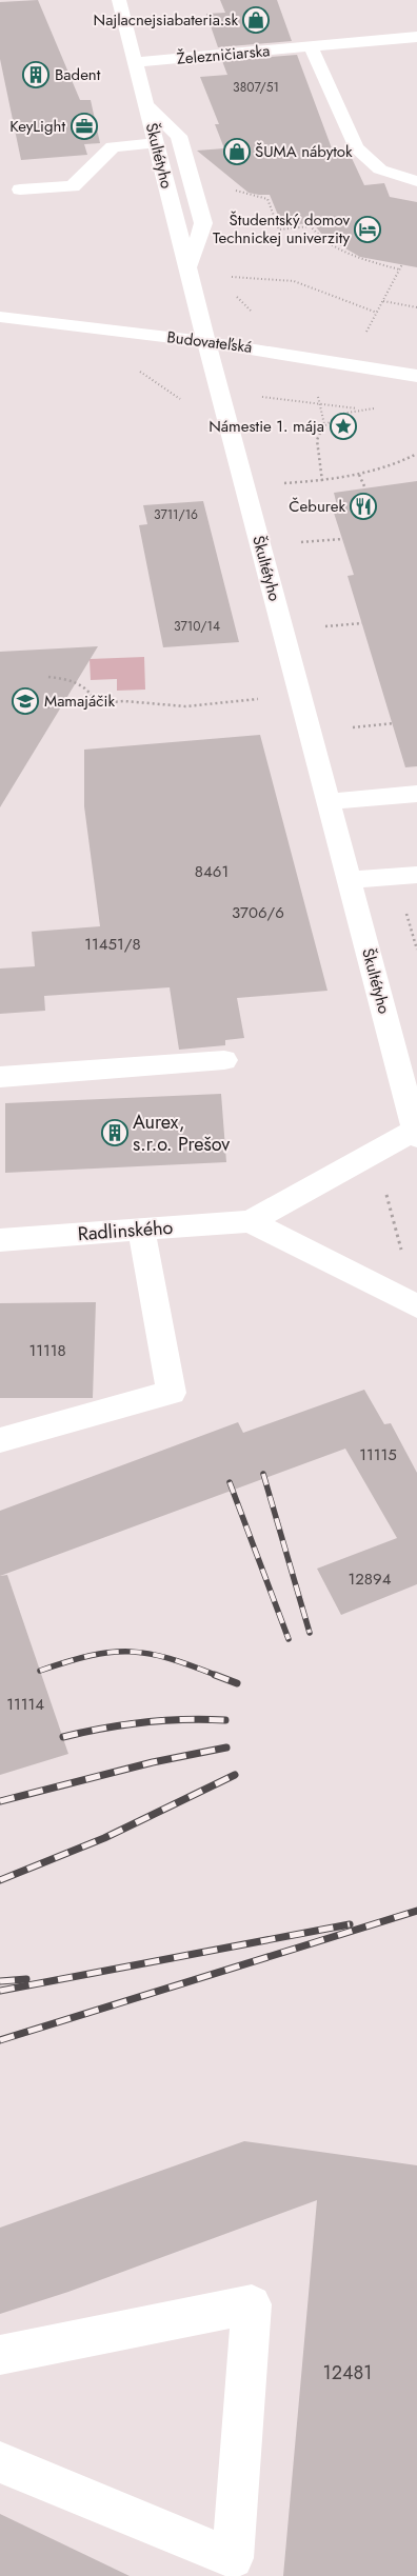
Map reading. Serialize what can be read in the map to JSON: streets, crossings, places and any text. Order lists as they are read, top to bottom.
{
  "streets": {
    "street": [
      "Železničiarska",
      "Škultétyho",
      "Budovateľská",
      "Radlinského"
    ]
  },
  "crossings": [
    ["Železničiarska", "Škultétyho"],
    ["Škultétyho", "Budovateľská"],
    ["Škultétyho", "Radlinského"]
  ],
  "places": {
    "shop": ["Najlacnejsiabateria.sk", "ŠUMA nábytok"],
    "building": ["Badent", "Aurex, s.r.o. Prešov"],
    "office": ["KeyLight"],
    "hotel": ["Študentský domov Technickej univerzity"],
    "place": ["Námestie 1. mája"],
    "restaurant": ["Čeburek"],
    "school or university": ["Mamajáčik"]
  },
  "house_numbers": [
    "3807/51",
    "3711/16",
    "3710/14",
    "8461",
    "3706/6",
    "11451/8",
    "11118",
    "11115",
    "12894",
    "11114",
    "12481"
  ]
}
